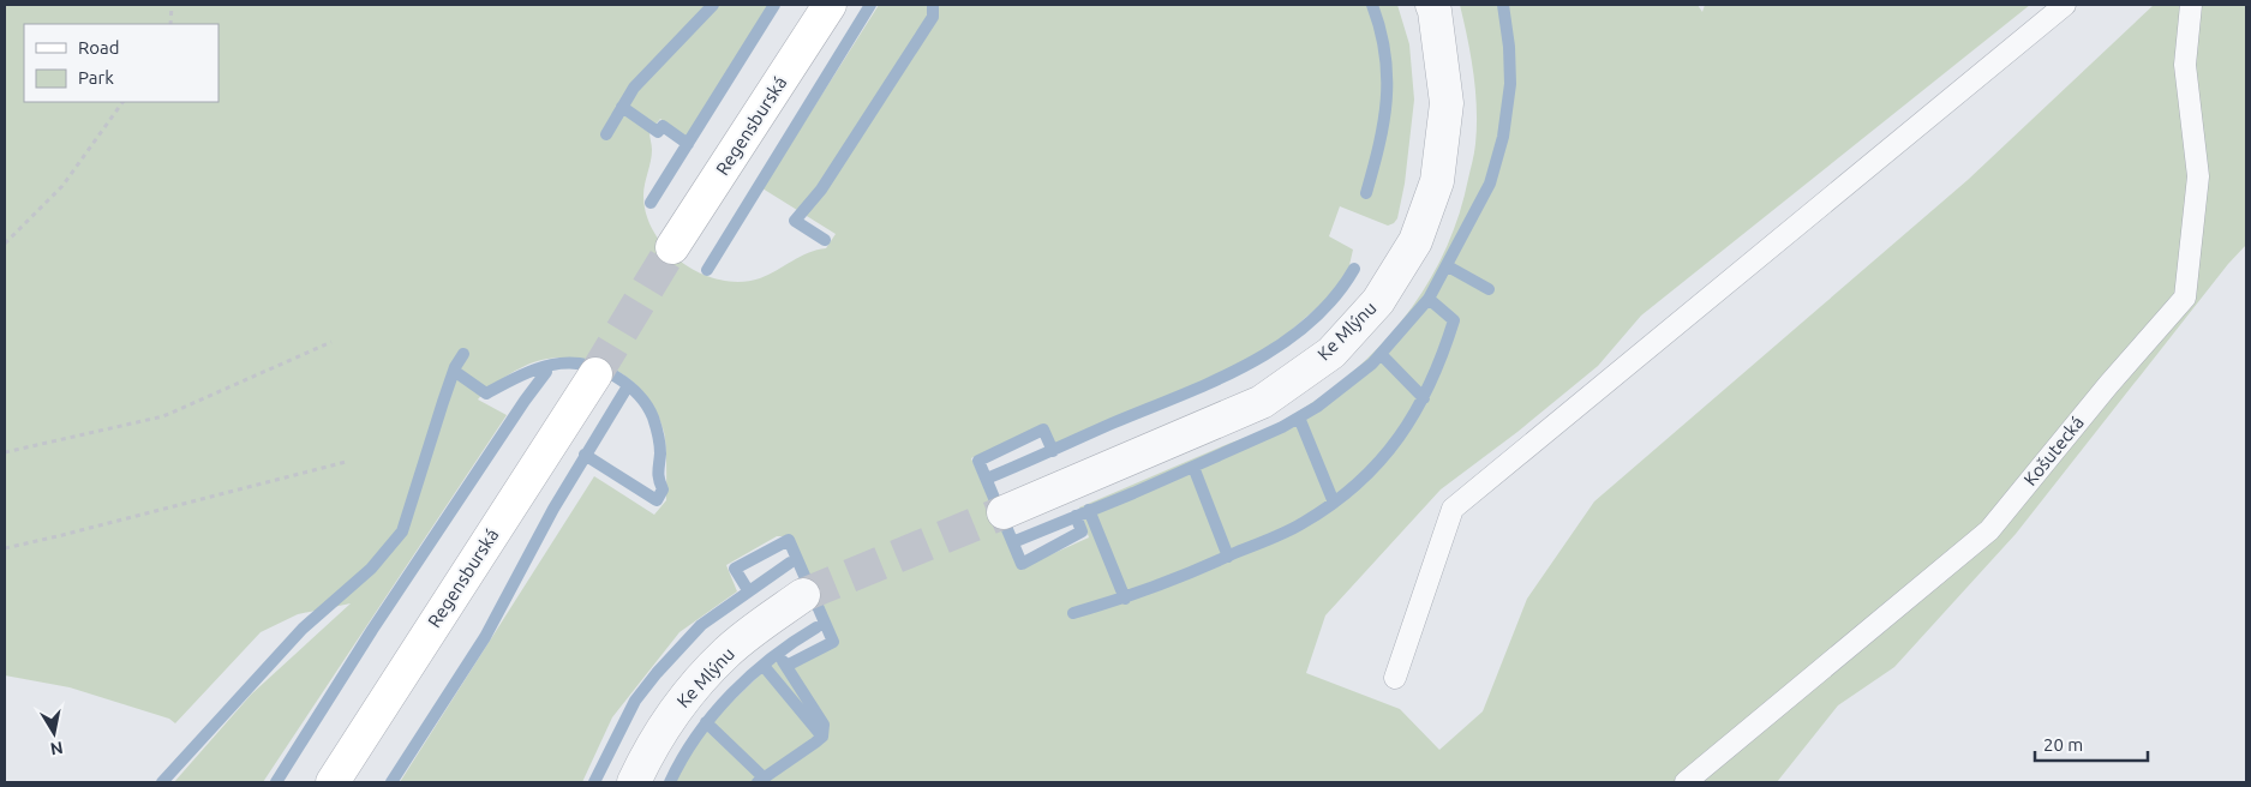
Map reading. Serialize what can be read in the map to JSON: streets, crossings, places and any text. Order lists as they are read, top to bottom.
{
  "streets": {
    "main road": ["Regensburská"],
    "street": ["Ke Mlýnu"],
    "lane": ["Košutecká"]
  },
  "legend": ["Road", "Park"],
  "scale_bar": "20 m",
  "north": "bottom"
}
